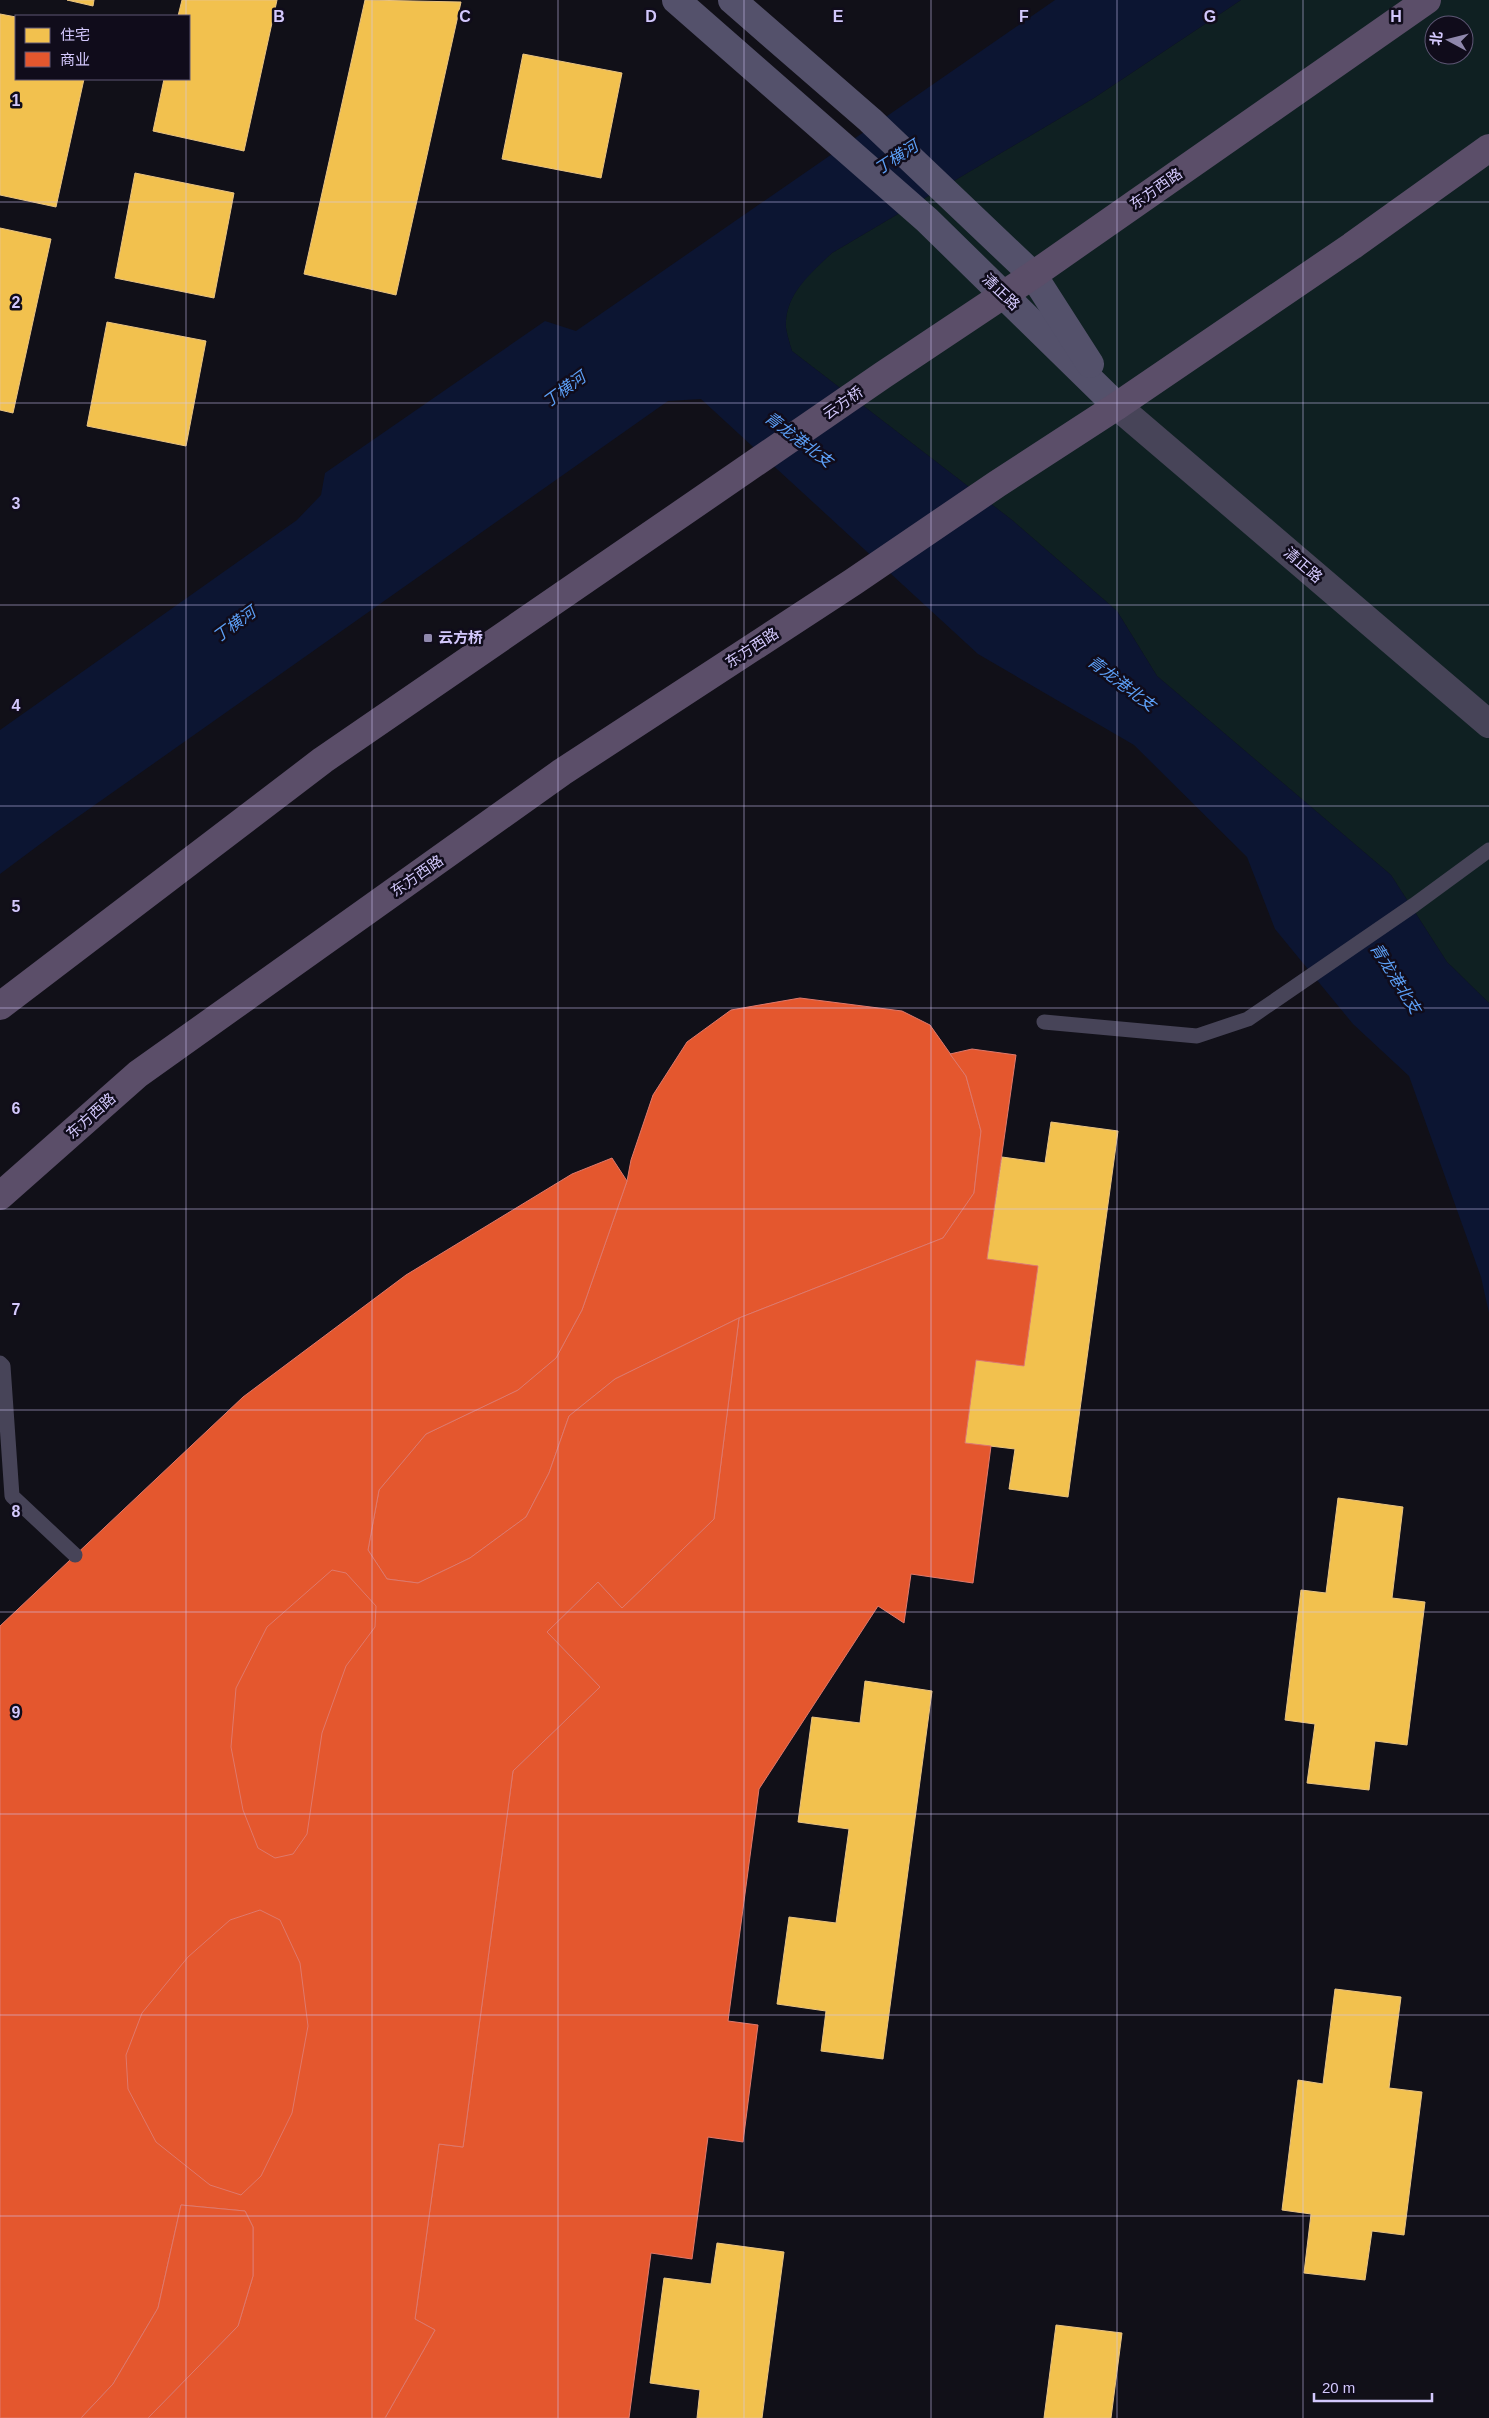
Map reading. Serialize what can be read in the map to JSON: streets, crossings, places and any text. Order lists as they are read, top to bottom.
{
  "streets": {
    "main road": ["东方西路", "云方桥"],
    "street": ["清正路"]
  },
  "crossings": [
    ["东方西路", "清正路"],
    ["东方西路", "云方桥"]
  ],
  "water": ["丁横河", "青龙港北支"],
  "places": {
    "transit": ["云方桥"]
  },
  "legend": ["住宅", "商业"],
  "scale_bar": "20 m",
  "north": "left",
  "grid": {
    "columns": [
      "B",
      "C",
      "D",
      "E",
      "F",
      "G",
      "H"
    ],
    "rows": [
      "1",
      "2",
      "3",
      "4",
      "5",
      "6",
      "7",
      "8",
      "9"
    ]
  }
}
